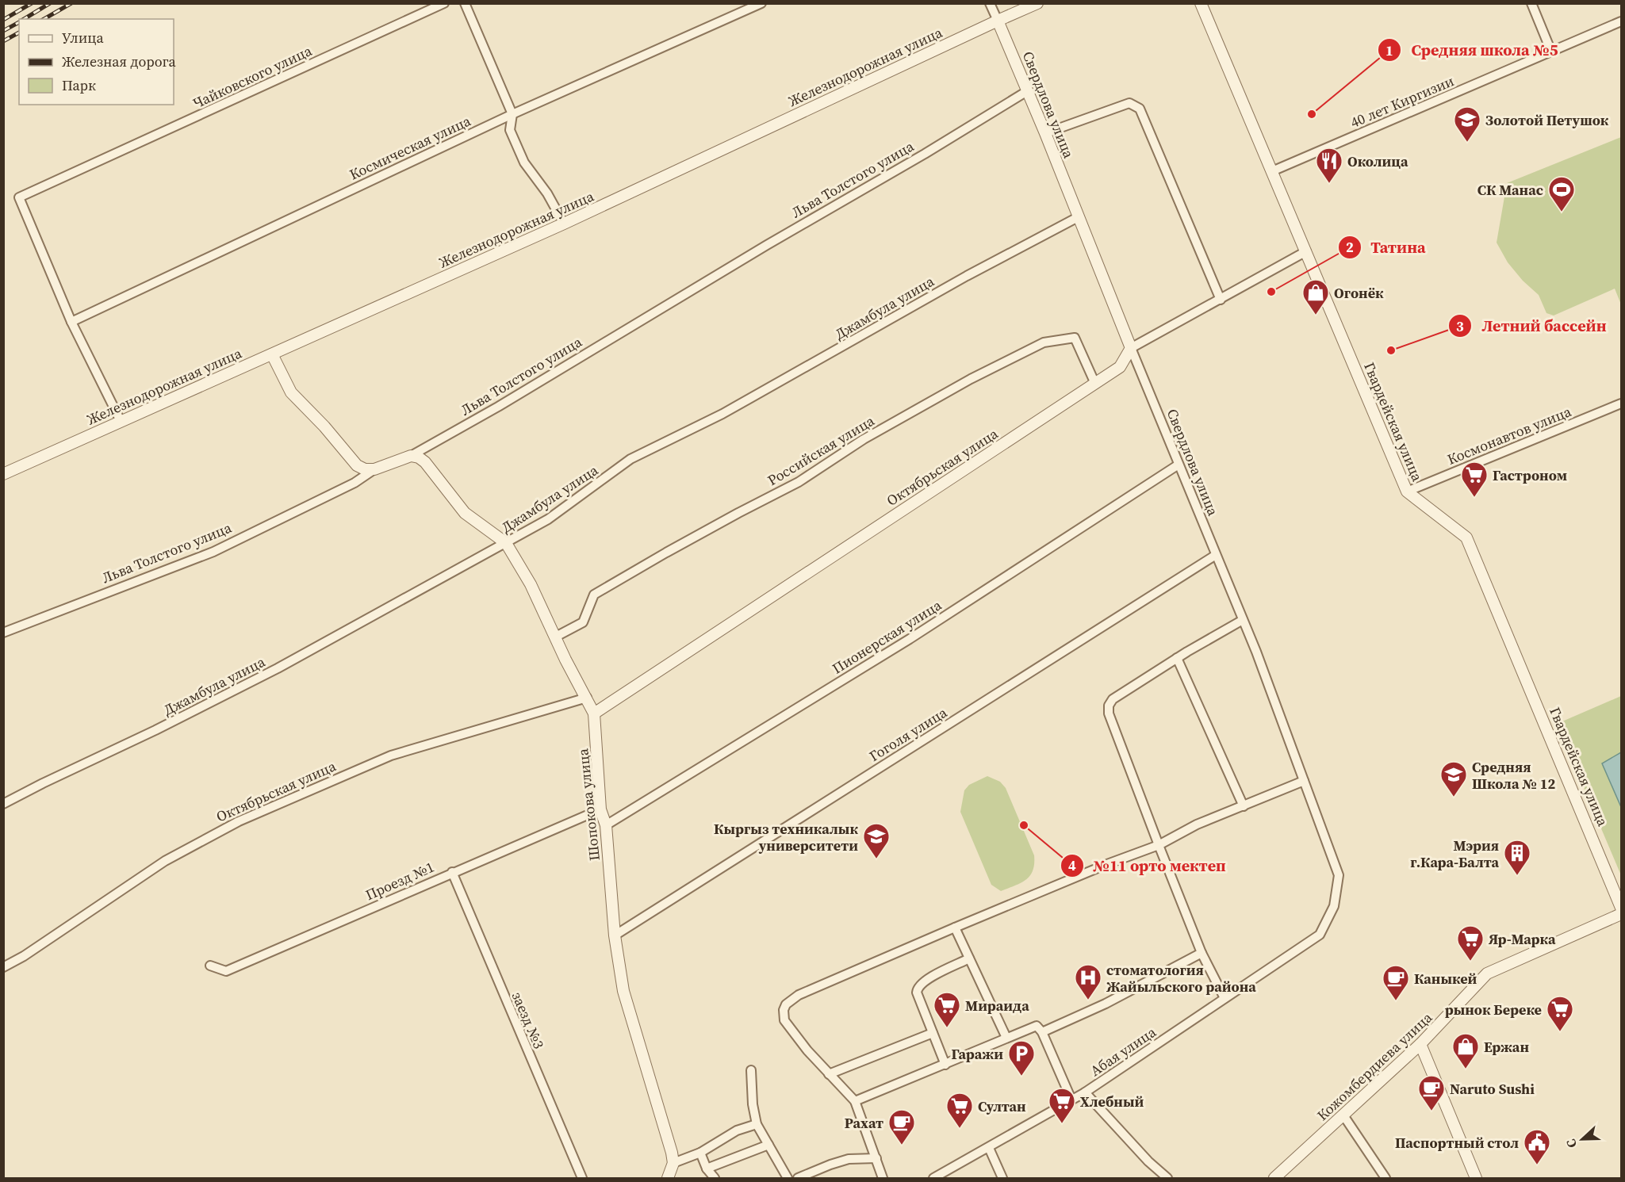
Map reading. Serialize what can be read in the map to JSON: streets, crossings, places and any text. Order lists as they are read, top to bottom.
{
  "streets": {
    "street": [
      "Железнодорожная улица",
      "Чайковского улица",
      "40 лет Киргизии",
      "Свердлова улица",
      "Космическая улица",
      "Льва Толстого улица",
      "Джамбула улица",
      "Гвардейская улица",
      "Космонавтов улица",
      "Российская улица",
      "Октябрьская улица",
      "Пионерская улица",
      "Гоголя улица",
      "Шопокова улица",
      "Проезд №1",
      "заезд №3",
      "Абая улица",
      "Кожомбердиева улица"
    ]
  },
  "crossings": [
    ["Железнодорожная улица", "Свердлова улица"],
    ["Чайковского улица", "Космическая улица"],
    ["40 лет Киргизии", "Гвардейская улица"],
    ["Свердлова улица", "Льва Толстого улица"],
    ["Свердлова улица", "Джамбула улица"],
    ["Свердлова улица", "Октябрьская улица"],
    ["Свердлова улица", "Пионерская улица"],
    ["Свердлова улица", "Гоголя улица"],
    ["Свердлова улица", "Абая улица"],
    ["Льва Толстого улица", "Шопокова улица"],
    ["Джамбула улица", "Шопокова улица"],
    ["Гвардейская улица", "Космонавтов улица"],
    ["Российская улица", "Октябрьская улица"],
    ["Российская улица", "Шопокова улица"],
    ["Октябрьская улица", "Шопокова улица"],
    ["Пионерская улица", "Шопокова улица"],
    ["Гоголя улица", "Шопокова улица"],
    ["Шопокова улица", "Проезд №1"],
    ["Проезд №1", "заезд №3"]
  ],
  "places": {
    "other": [
      "Средняя школа №5",
      "Татина",
      "Летний бассейн",
      "№11 орто мектеп"
    ],
    "school or university": ["Золотой Петушок", "Средняя Школа № 12", "Кыргыз техникалык университети"],
    "restaurant": ["Околица"],
    "sports": ["СК Манас"],
    "shop": ["Огонёк", "Ержан"],
    "supermarket": [
      "Гастроном",
      "Яр-Марка",
      "Мираида",
      "рынок Береке",
      "Хлебный",
      "Султан"
    ],
    "building": ["Мэрия г.Кара-Балта"],
    "hospital": ["стоматология Жайыльского района"],
    "cafe": ["Каныкей", "Naruto Sushi", "Рахат"],
    "parking": ["Гаражи"],
    "public building": ["Паспортный стол"]
  },
  "legend": ["Улица", "Железная дорога", "Парк"],
  "north": "left"
}
